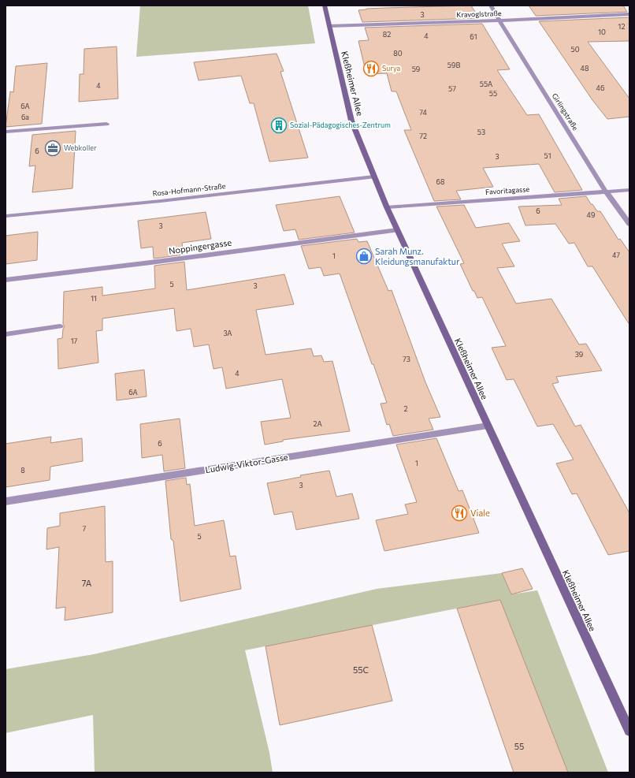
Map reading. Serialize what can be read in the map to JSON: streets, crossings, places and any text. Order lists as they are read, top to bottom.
{
  "streets": {
    "street": [
      "Kravoglstraße",
      "Kleßheimer Allee",
      "Girlingstraße",
      "Rosa-Hofmann-Straße",
      "Favoritagasse",
      "Noppingergasse",
      "Ludwig-Viktor-Gasse"
    ]
  },
  "crossings": [
    ["Kravoglstraße", "Kleßheimer Allee"],
    ["Kravoglstraße", "Girlingstraße"],
    ["Kleßheimer Allee", "Rosa-Hofmann-Straße"],
    ["Kleßheimer Allee", "Favoritagasse"],
    ["Kleßheimer Allee", "Noppingergasse"],
    ["Kleßheimer Allee", "Ludwig-Viktor-Gasse"],
    ["Girlingstraße", "Favoritagasse"]
  ],
  "places": {
    "restaurant": ["Surya", "Viale"],
    "building": ["Sozial-Pädagogisches-Zentrum"],
    "office": ["Webkoller"],
    "shop": ["Sarah Munz. Kleidungsmanufaktur"]
  },
  "house_numbers": [
    "3",
    "12",
    "10",
    "82",
    "4",
    "61",
    "50",
    "80",
    "59B",
    "48",
    "59",
    "55A",
    "4",
    "46",
    "57",
    "55",
    "6A",
    "74",
    "6a",
    "53",
    "72",
    "6",
    "51",
    "3",
    "68",
    "6",
    "49",
    "3",
    "47",
    "1",
    "5",
    "3",
    "11",
    "3A",
    "17",
    "39",
    "73",
    "4",
    "6A",
    "2",
    "2A",
    "6",
    "1",
    "8",
    "3",
    "7",
    "5",
    "7A",
    "55C",
    "55"
  ]
}
